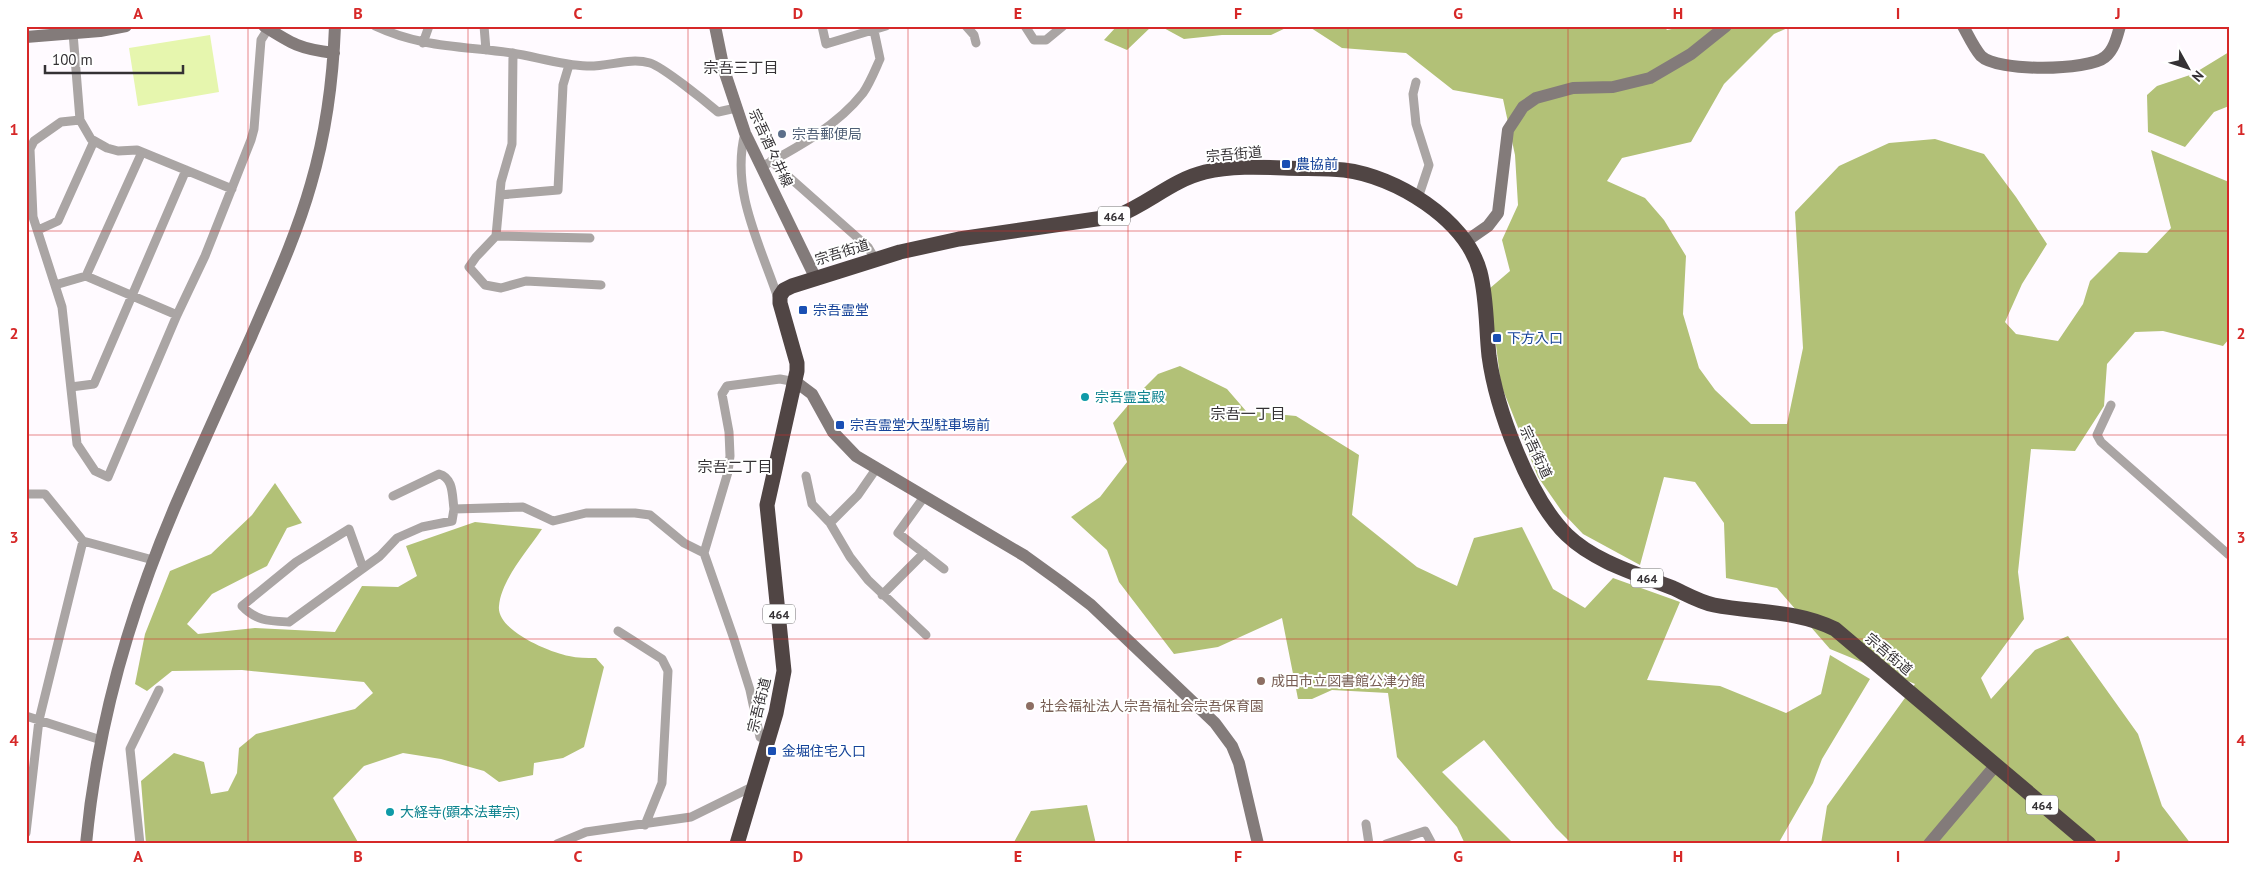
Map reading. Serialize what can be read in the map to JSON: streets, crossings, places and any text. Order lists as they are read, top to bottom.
{
  "streets": {
    "highway": ["宗吾街道", "464"],
    "street": ["宗吾酒々井線"]
  },
  "crossings": [
    ["宗吾酒々井線", "宗吾街道"]
  ],
  "districts": ["宗吾三丁目", "宗吾一丁目", "宗吾二丁目"],
  "places": {
    "other": [
      "宗吾郵便局",
      "宗吾霊宝殿",
      "成田市立図書館公津分館",
      "社会福祉法人宗吾福祉会宗吾保育園",
      "大経寺(顕本法華宗)"
    ],
    "transit": [
      "農協前",
      "宗吾霊堂",
      "下方入口",
      "宗吾霊堂大型駐車場前",
      "金堀住宅入口"
    ]
  },
  "scale_bar": "100 m",
  "north": "bottom right",
  "grid": {
    "columns": [
      "A",
      "B",
      "C",
      "D",
      "E",
      "F",
      "G",
      "H",
      "I",
      "J"
    ],
    "rows": [
      "1",
      "2",
      "3",
      "4"
    ]
  }
}
